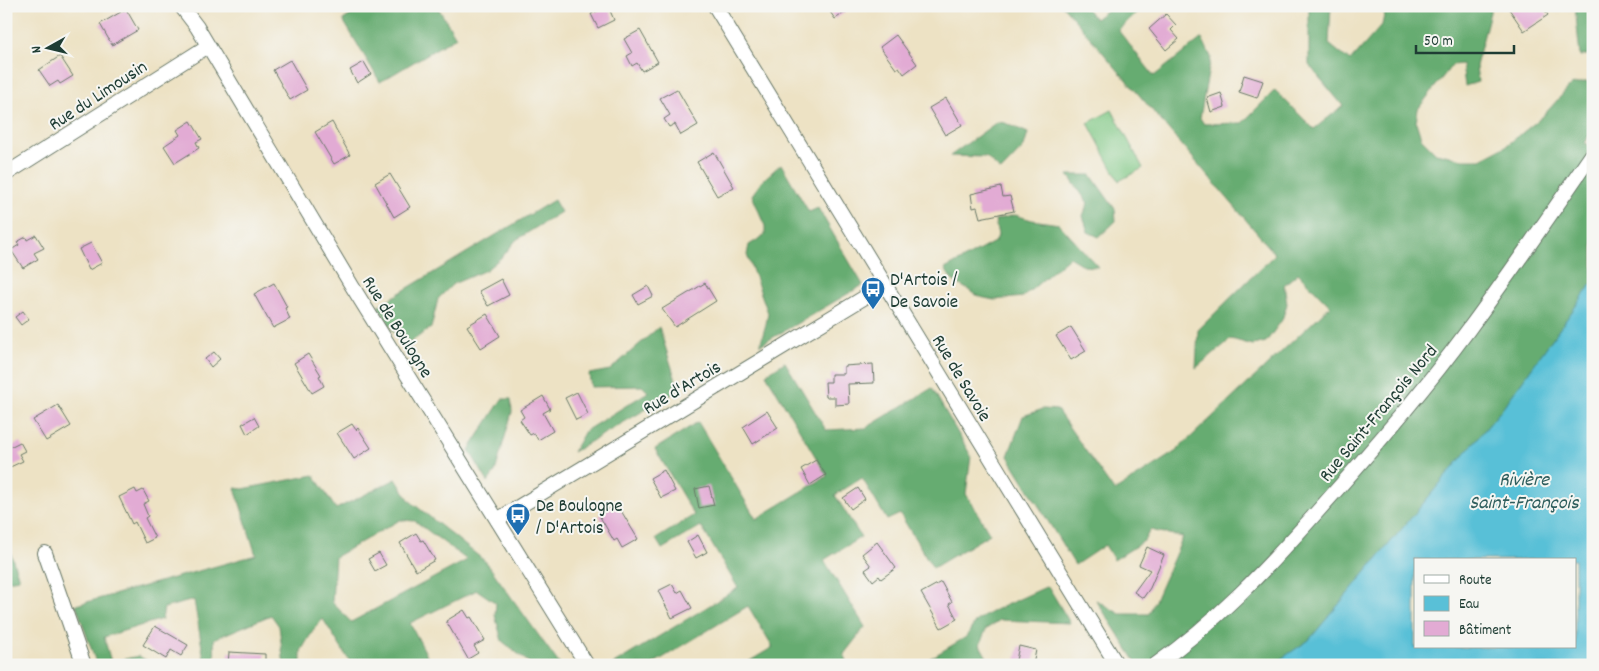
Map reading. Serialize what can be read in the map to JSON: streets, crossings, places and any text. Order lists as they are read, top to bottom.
{
  "streets": {
    "street": [
      "Rue du Limousin",
      "Rue de Boulogne",
      "Rue de Savoie",
      "Rue d'Artois",
      "Rue Saint-François Nord"
    ]
  },
  "crossings": [
    ["Rue du Limousin", "Rue de Boulogne"],
    ["Rue de Boulogne", "Rue d'Artois"],
    ["Rue de Savoie", "Rue d'Artois"]
  ],
  "water": ["Rivière Saint-François"],
  "places": {
    "bus stop": ["D'Artois / De Savoie", "De Boulogne / D'Artois"]
  },
  "legend": ["Route", "Eau", "Bâtiment"],
  "scale_bar": "50 m",
  "north": "left"
}
